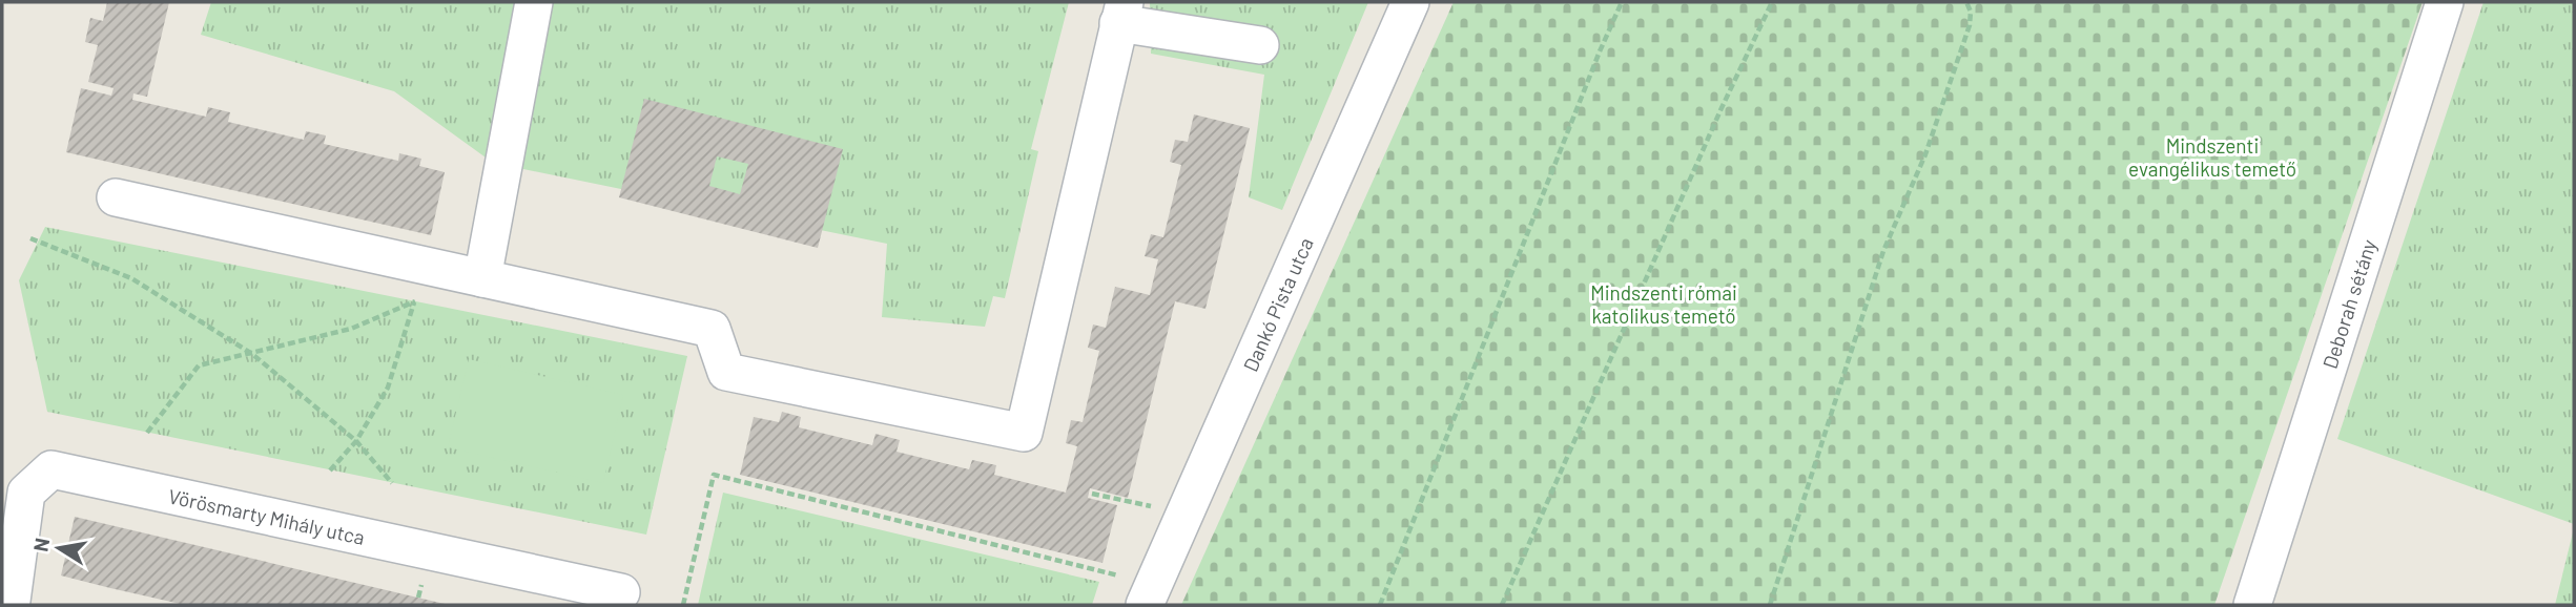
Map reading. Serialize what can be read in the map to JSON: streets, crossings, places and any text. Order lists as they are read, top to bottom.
{
  "streets": {
    "street": ["Dankó Pista utca", "Deborah sétány", "Vörösmarty Mihály utca"]
  },
  "parks": ["Mindszenti evangélikus temető", "Mindszenti római katolikus temető"],
  "north": "left"
}
